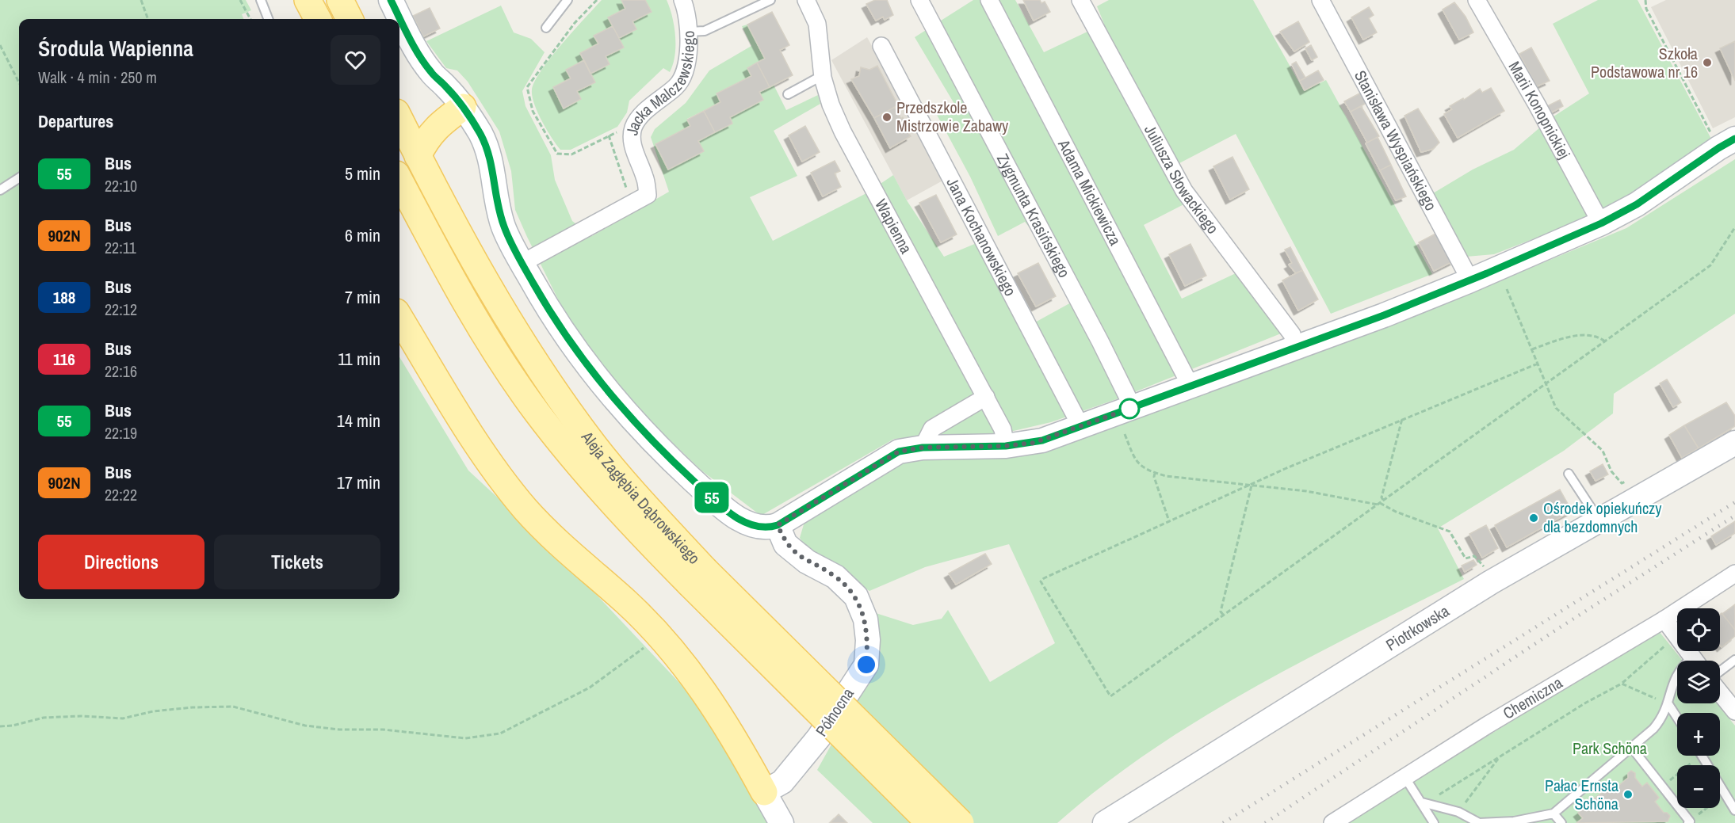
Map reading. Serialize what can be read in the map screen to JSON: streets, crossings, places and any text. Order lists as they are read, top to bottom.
{
  "streets": {
    "main road": ["Aleja Zagłębia Dąbrowskiego"],
    "street": [
      "Jacka Malczewskiego",
      "Marii Konopnickiej",
      "Stanisława Wyspiańskiego",
      "Juliusza Słowackiego",
      "Adama Mickiewicza",
      "Zygmunta Krasińskiego",
      "Wapienna",
      "Jana Kochanowskiego",
      "Piotrkowska",
      "Chemiczna",
      "Północna"
    ]
  },
  "parks": ["Park Schöna"],
  "places": [
    "Szkoła Podstawowa nr 16",
    "Przedszkole Mistrzowie Zabawy",
    "Ośrodek opiekuńczy dla bezdomnych",
    "Pałac Ernsta Schöna"
  ],
  "lines": ["bus line 55"],
  "page": {
    "on_map": "55",
    "heading": [
      ["Środula Wapienna", "Walk · 4 min · 250 m"],
      "Departures"
    ],
    "list": [
      {
        "mark": "55",
        "name": "Bus",
        "note": "22:10",
        "value": "5 min"
      },
      {
        "mark": "902N",
        "name": "Bus",
        "note": "22:11",
        "value": "6 min"
      },
      {
        "mark": "188",
        "name": "Bus",
        "note": "22:12",
        "value": "7 min"
      },
      {
        "mark": "116",
        "name": "Bus",
        "note": "22:16",
        "value": "11 min"
      },
      {
        "mark": "55",
        "name": "Bus",
        "note": "22:19",
        "value": "14 min"
      },
      {
        "mark": "902N",
        "name": "Bus",
        "note": "22:22",
        "value": "17 min"
      }
    ],
    "buttons": ["Directions", "Tickets"],
    "map_buttons": ["+", "−"]
  }
}
